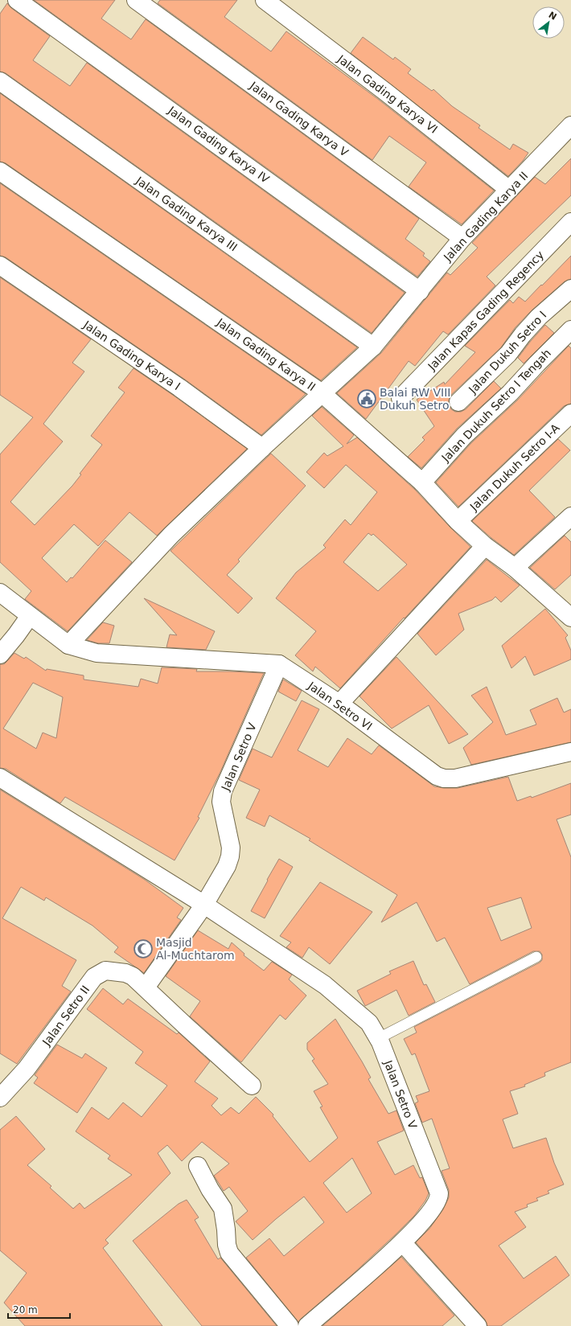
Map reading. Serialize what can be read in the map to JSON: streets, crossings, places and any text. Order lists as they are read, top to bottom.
{
  "streets": {
    "street": [
      "Jalan Gading Karya VI",
      "Jalan Gading Karya V",
      "Jalan Gading Karya IV",
      "Jalan Gading Karya III",
      "Jalan Gading Karya II",
      "Jalan Kapas Gading Regency",
      "Jalan Dukuh Setro I",
      "Jalan Gading Karya I",
      "Jalan Dukuh Setro I Tengah",
      "Jalan Dukuh Setro I-A",
      "Jalan Setro VI",
      "Jalan Setro V",
      "Jalan Setro II"
    ]
  },
  "crossings": [
    ["Jalan Gading Karya VI", "Jalan Gading Karya II"],
    ["Jalan Gading Karya V", "Jalan Gading Karya II"],
    ["Jalan Gading Karya IV", "Jalan Gading Karya II"],
    ["Jalan Gading Karya III", "Jalan Gading Karya II"],
    ["Jalan Setro VI", "Jalan Setro V"]
  ],
  "places": {
    "public building": ["Balai RW VIII Dukuh Setro"],
    "mosque": ["Masjid Al-Muchtarom"]
  },
  "scale_bar": "20 m",
  "north": "top right"
}
